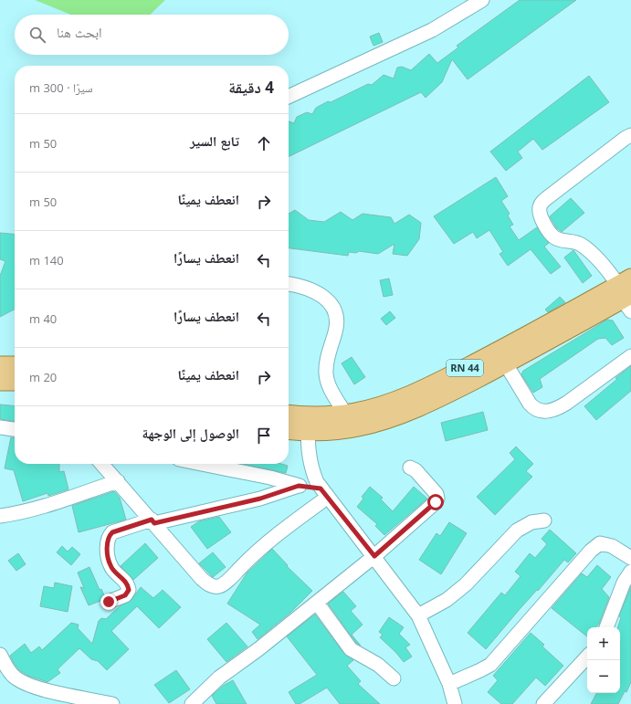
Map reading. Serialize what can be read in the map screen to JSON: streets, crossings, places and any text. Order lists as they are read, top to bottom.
{
  "streets": {
    "main road": ["RN 44"]
  },
  "page": {
    "search": "ابحث هنا",
    "heading": ["4 دقيقة", "سيرًا · 300 m"],
    "list": [
      ["تابع السير", "50 m"],
      ["انعطف يمينًا", "50 m"],
      ["انعطف يسارًا", "140 m"],
      ["انعطف يسارًا", "40 m"],
      ["انعطف يمينًا", "20 m"],
      "الوصول إلى الوجهة"
    ],
    "map_buttons": ["+", "−"]
  }
}
